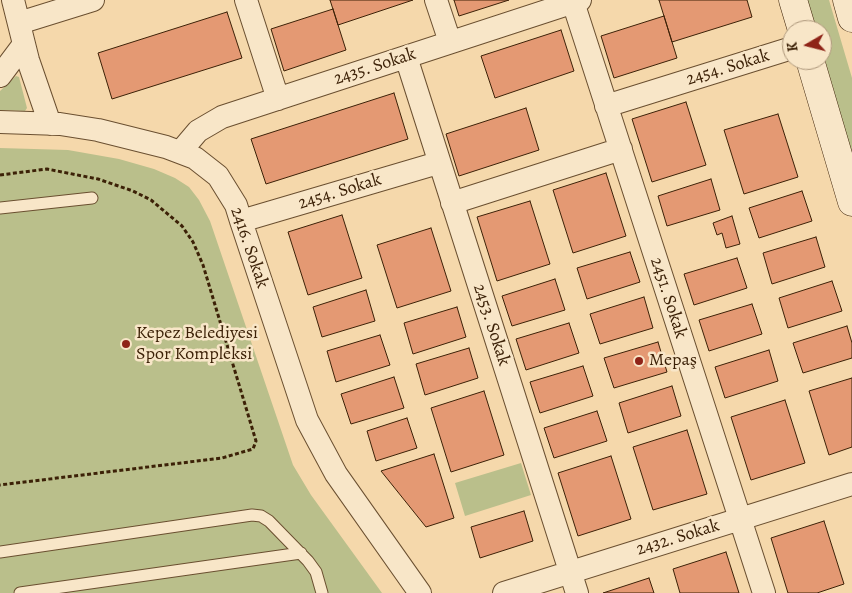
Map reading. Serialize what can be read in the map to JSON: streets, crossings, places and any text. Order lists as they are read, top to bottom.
{
  "streets": {
    "street": [
      "2435. Sokak",
      "2454. Sokak",
      "2416. Sokak",
      "2451. Sokak",
      "2453. Sokak",
      "2432. Sokak"
    ]
  },
  "crossings": [
    ["2435. Sokak", "2416. Sokak"],
    ["2435. Sokak", "2451. Sokak"],
    ["2435. Sokak", "2453. Sokak"],
    ["2454. Sokak", "2416. Sokak"],
    ["2454. Sokak", "2451. Sokak"],
    ["2454. Sokak", "2453. Sokak"],
    ["2451. Sokak", "2432. Sokak"],
    ["2453. Sokak", "2432. Sokak"]
  ],
  "places": ["Kepez Belediyesi Spor Kompleksi", "Mepaş"],
  "north": "left"
}
